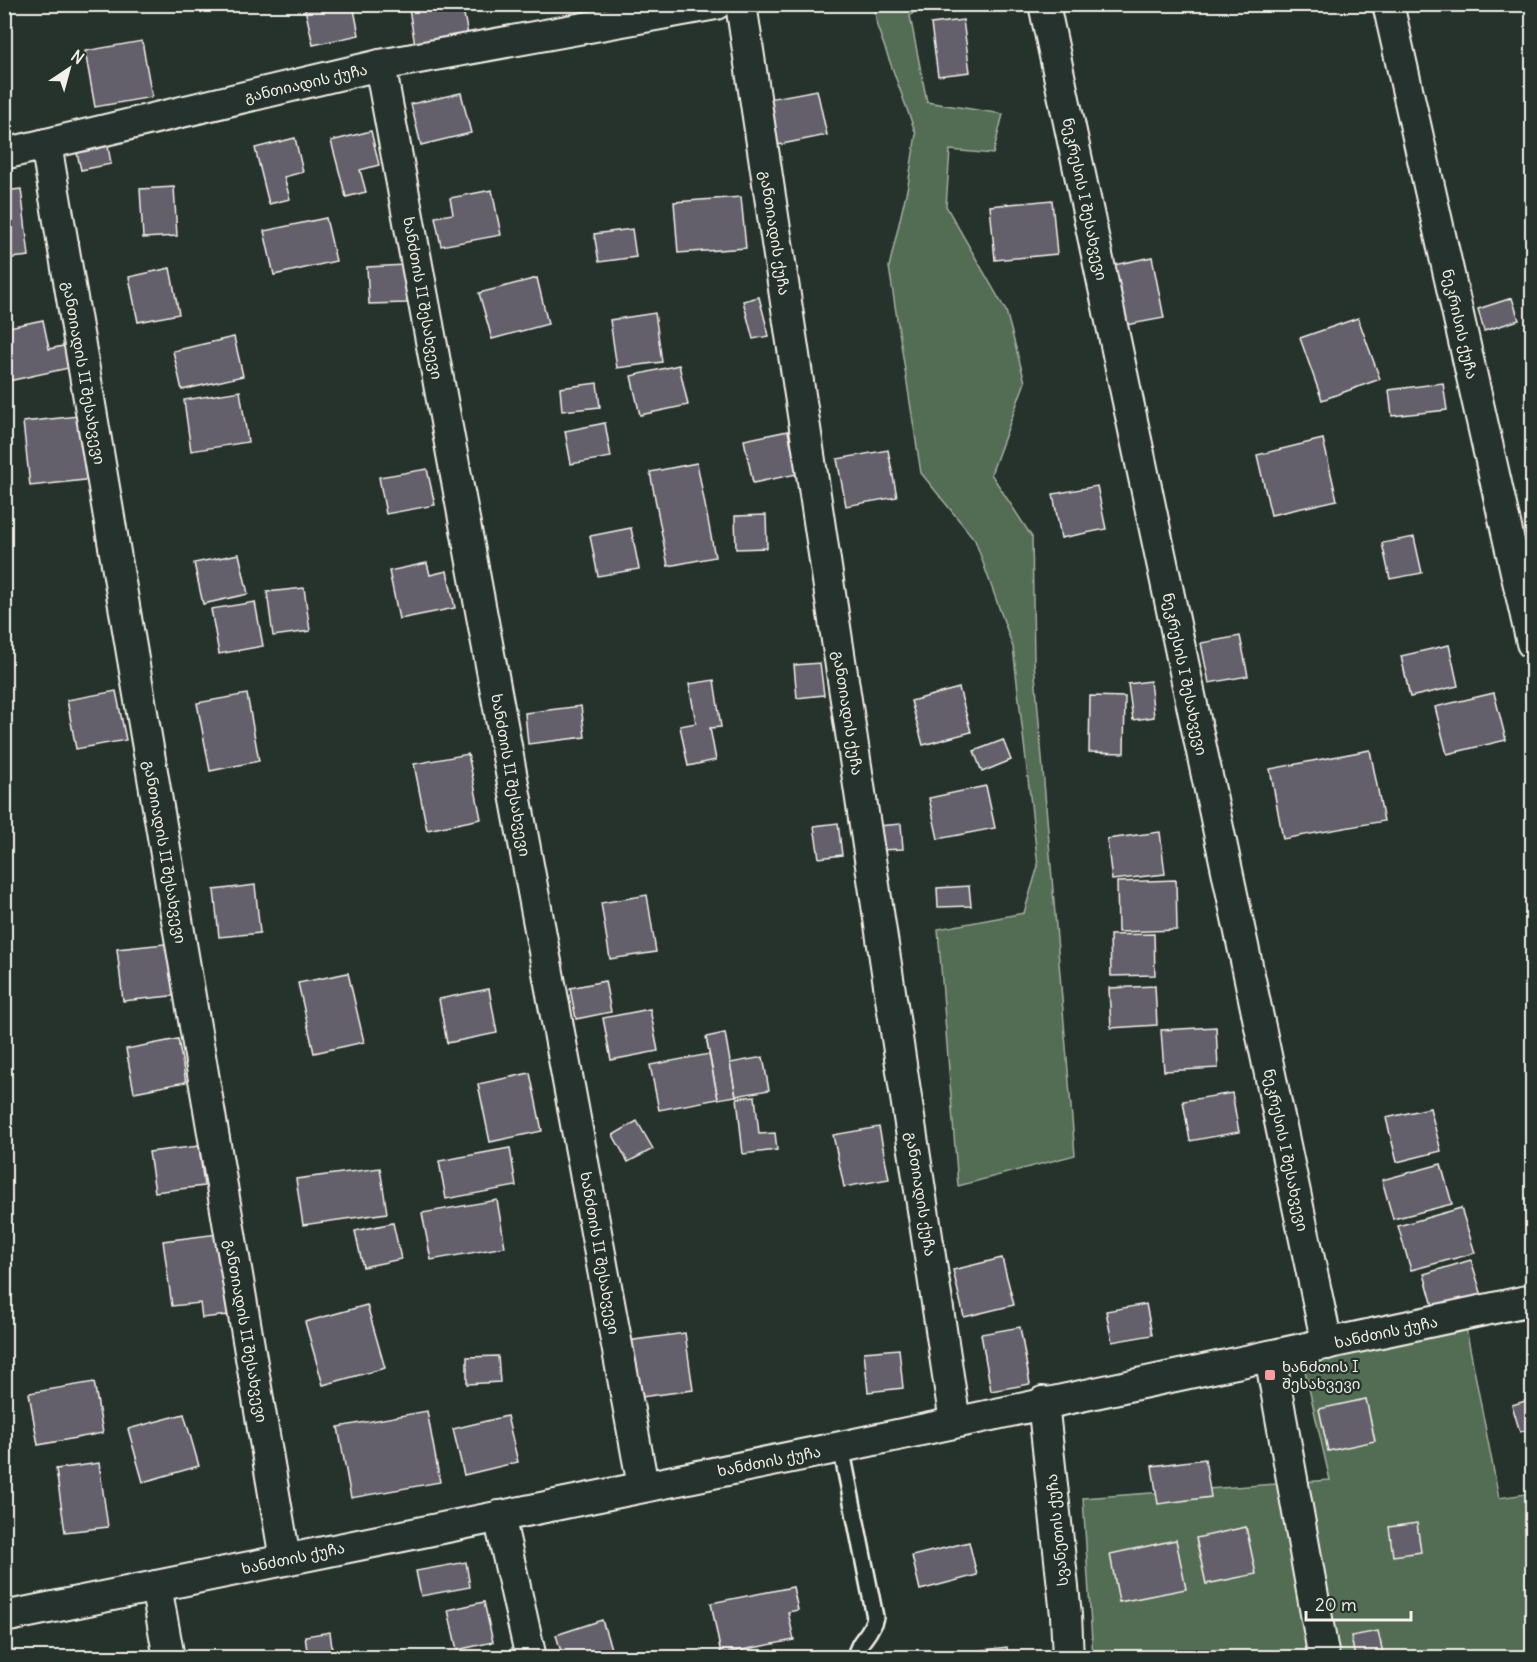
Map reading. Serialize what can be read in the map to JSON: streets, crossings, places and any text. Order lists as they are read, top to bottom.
{
  "streets": {
    "street": [
      "განთიადის ქუჩა",
      "ნეკრესის I შესახვევი",
      "ხანძთის II შესახვევი",
      "ნეკრისის ქუჩა",
      "განთიადის II შესახვევი",
      "ხანძთის ქუჩა",
      "სვანეთის ქუჩა"
    ]
  },
  "crossings": [
    ["განთიადის ქუჩა", "ხანძთის II შესახვევი"],
    ["განთიადის ქუჩა", "განთიადის II შესახვევი"],
    ["განთიადის ქუჩა", "ხანძთის ქუჩა"],
    ["ნეკრესის I შესახვევი", "ხანძთის ქუჩა"],
    ["ხანძთის II შესახვევი", "ხანძთის ქუჩა"],
    ["განთიადის II შესახვევი", "ხანძთის ქუჩა"],
    ["ხანძთის ქუჩა", "სვანეთის ქუჩა"]
  ],
  "places": {
    "transit": ["ხანძთის I შესახვევი"]
  },
  "scale_bar": "20 m",
  "north": "top right"
}
